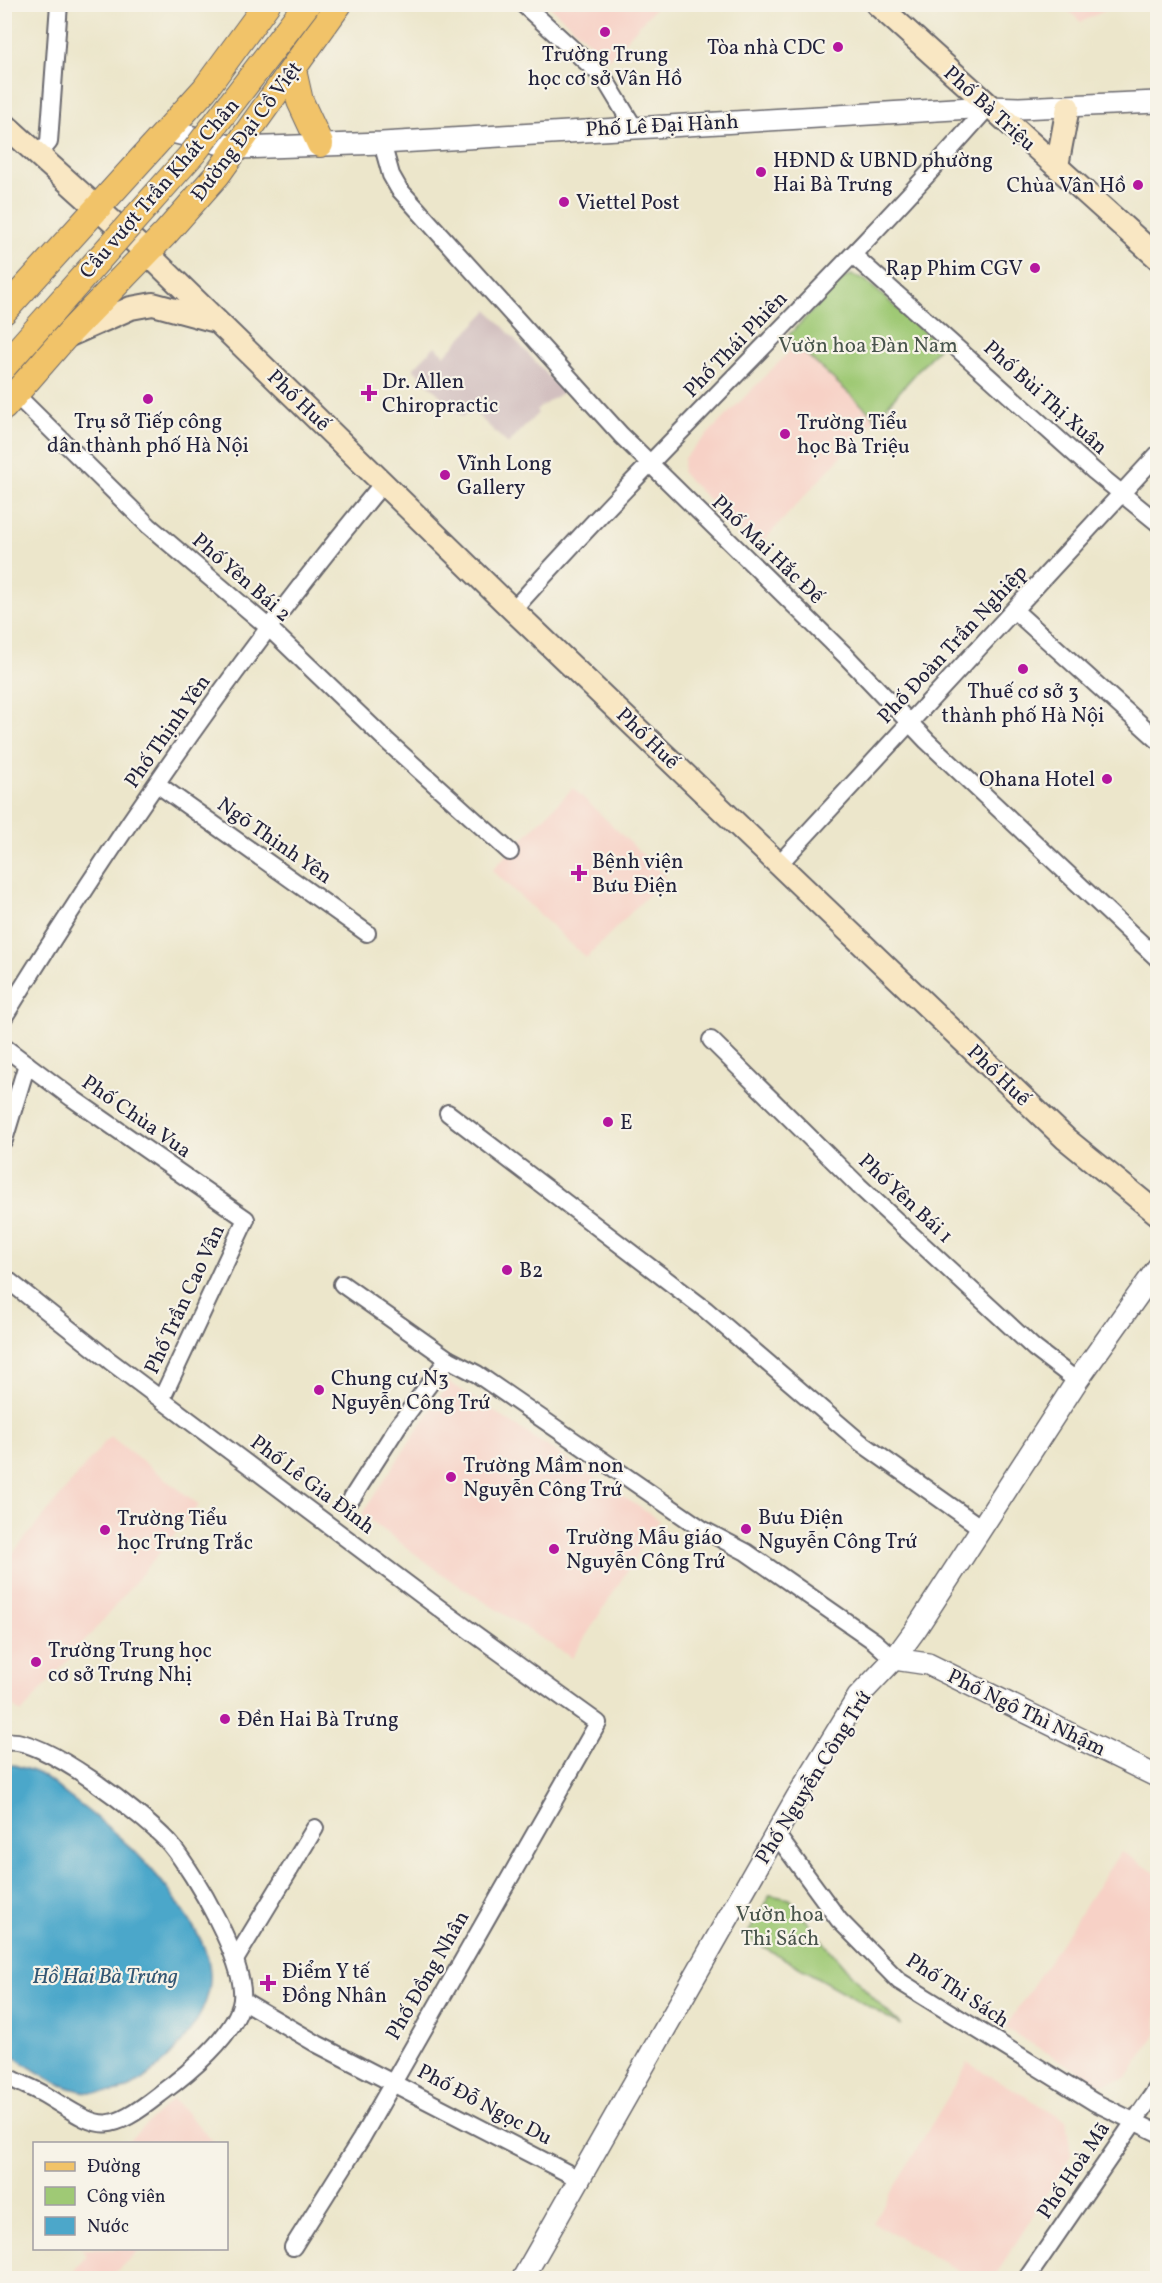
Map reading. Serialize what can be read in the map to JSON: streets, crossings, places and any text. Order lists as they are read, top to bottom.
{
  "streets": {
    "main road": [
      "Phố Bà Triệu",
      "Đường Đại Cồ Việt",
      "Cầu vượt Trần Khát Chân",
      "Phố Huế"
    ],
    "street": [
      "Phố Lê Đại Hành",
      "Phố Thái Phiên",
      "Phố Bùi Thị Xuân",
      "Phố Mai Hắc Đế",
      "Phố Yên Bái 2",
      "Phố Đoàn Trần Nghiệp",
      "Phố Thịnh Yên",
      "Ngõ Thịnh Yên",
      "Phố Chùa Vua",
      "Phố Yên Bái 1",
      "Phố Trần Cao Vân",
      "Phố Lê Gia Đỉnh",
      "Phố Ngô Thì Nhậm",
      "Phố Nguyễn Công Trứ",
      "Phố Đồng Nhân",
      "Phố Thi Sách",
      "Phố Đỗ Ngọc Du",
      "Phố Hoà Mã"
    ]
  },
  "crossings": [
    ["Phố Bà Triệu", "Phố Lê Đại Hành"],
    ["Phố Bà Triệu", "Phố Thái Phiên"],
    ["Phố Lê Đại Hành", "Đường Đại Cồ Việt"],
    ["Phố Lê Đại Hành", "Phố Thái Phiên"],
    ["Phố Lê Đại Hành", "Phố Mai Hắc Đế"],
    ["Đường Đại Cồ Việt", "Phố Huế"],
    ["Đường Đại Cồ Việt", "Phố Yên Bái 2"],
    ["Phố Thái Phiên", "Phố Bùi Thị Xuân"],
    ["Phố Thái Phiên", "Phố Huế"],
    ["Phố Thái Phiên", "Phố Mai Hắc Đế"],
    ["Phố Bùi Thị Xuân", "Phố Đoàn Trần Nghiệp"],
    ["Phố Huế", "Phố Đoàn Trần Nghiệp"],
    ["Phố Huế", "Phố Thịnh Yên"],
    ["Phố Mai Hắc Đế", "Phố Đoàn Trần Nghiệp"],
    ["Phố Yên Bái 2", "Phố Thịnh Yên"],
    ["Phố Thịnh Yên", "Ngõ Thịnh Yên"],
    ["Phố Chùa Vua", "Phố Trần Cao Vân"],
    ["Phố Yên Bái 1", "Phố Nguyễn Công Trứ"],
    ["Phố Trần Cao Vân", "Phố Lê Gia Đỉnh"],
    ["Phố Lê Gia Đỉnh", "Phố Đồng Nhân"],
    ["Phố Ngô Thì Nhậm", "Phố Nguyễn Công Trứ"],
    ["Phố Nguyễn Công Trứ", "Phố Thi Sách"],
    ["Phố Nguyễn Công Trứ", "Phố Đỗ Ngọc Du"],
    ["Phố Đồng Nhân", "Phố Đỗ Ngọc Du"],
    ["Phố Thi Sách", "Phố Hoà Mã"]
  ],
  "water": ["Hồ Hai Bà Trưng"],
  "parks": ["Vườn hoa Đàn Nam", "Vườn hoa Thi Sách"],
  "places": {
    "other": [
      "Trường Trung học cơ sở Vân Hồ",
      "Tòa nhà CDC",
      "HĐND & UBND phường Hai Bà Trưng",
      "Chùa Vân Hồ",
      "Viettel Post",
      "Rạp Phim CGV",
      "Trụ sở Tiếp công dân thành phố Hà Nội",
      "Trường Tiểu học Bà Triệu",
      "Vĩnh Long Gallery",
      "Thuế cơ sở 3 thành phố Hà Nội",
      "Ohana Hotel",
      "E",
      "B2",
      "Chung cư N3 Nguyễn Công Trứ",
      "Trường Mầm non Nguyễn Công Trứ",
      "Bưu Điện Nguyễn Công Trứ",
      "Trường Tiểu học Trưng Trắc",
      "Trường Mẫu giáo Nguyễn Công Trứ",
      "Trường Trung học cơ sở Trưng Nhị",
      "Đền Hai Bà Trưng"
    ],
    "health": ["Dr. Allen Chiropractic", "Bệnh viện Bưu Điện", "Điểm Y tế Đồng Nhân"]
  },
  "legend": ["Đường", "Công viên", "Nước"]
}
